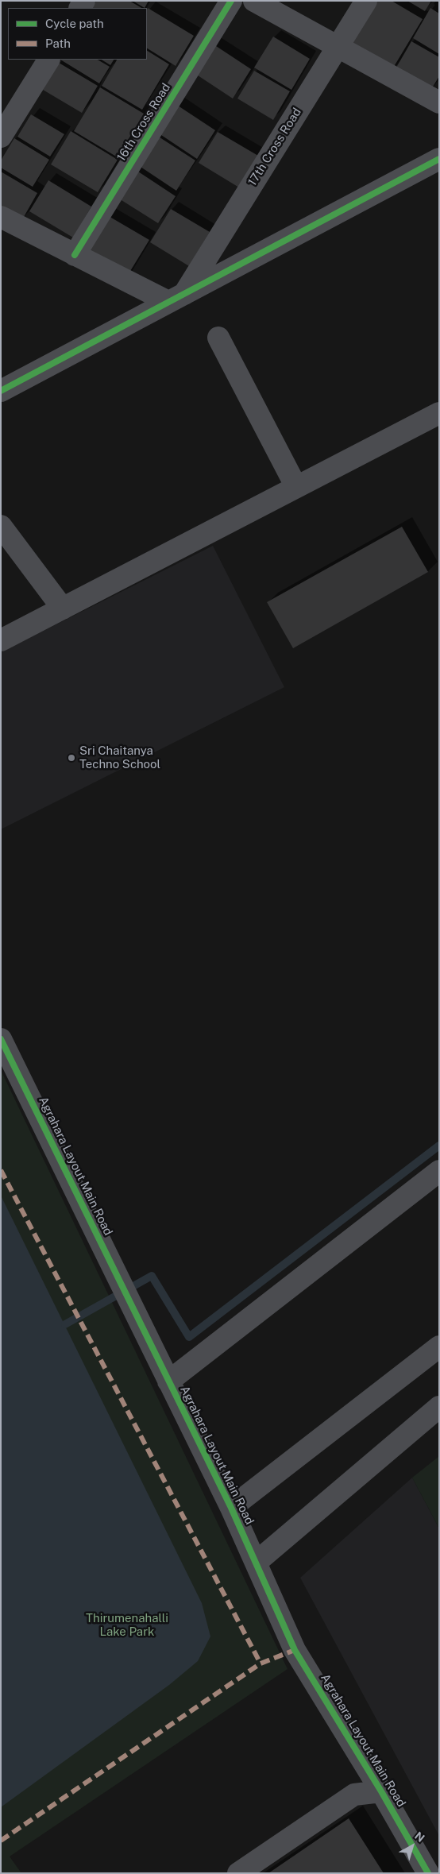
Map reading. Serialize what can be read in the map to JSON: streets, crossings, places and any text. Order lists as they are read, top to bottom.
{
  "streets": {
    "street": ["16th Cross Road", "17th Cross Road", "Agrahara Layout Main Road"]
  },
  "parks": ["Thirumenahalli Lake Park"],
  "places": ["Sri Chaitanya Techno School"],
  "legend": ["Cycle path", "Path"],
  "north": "top right"
}
